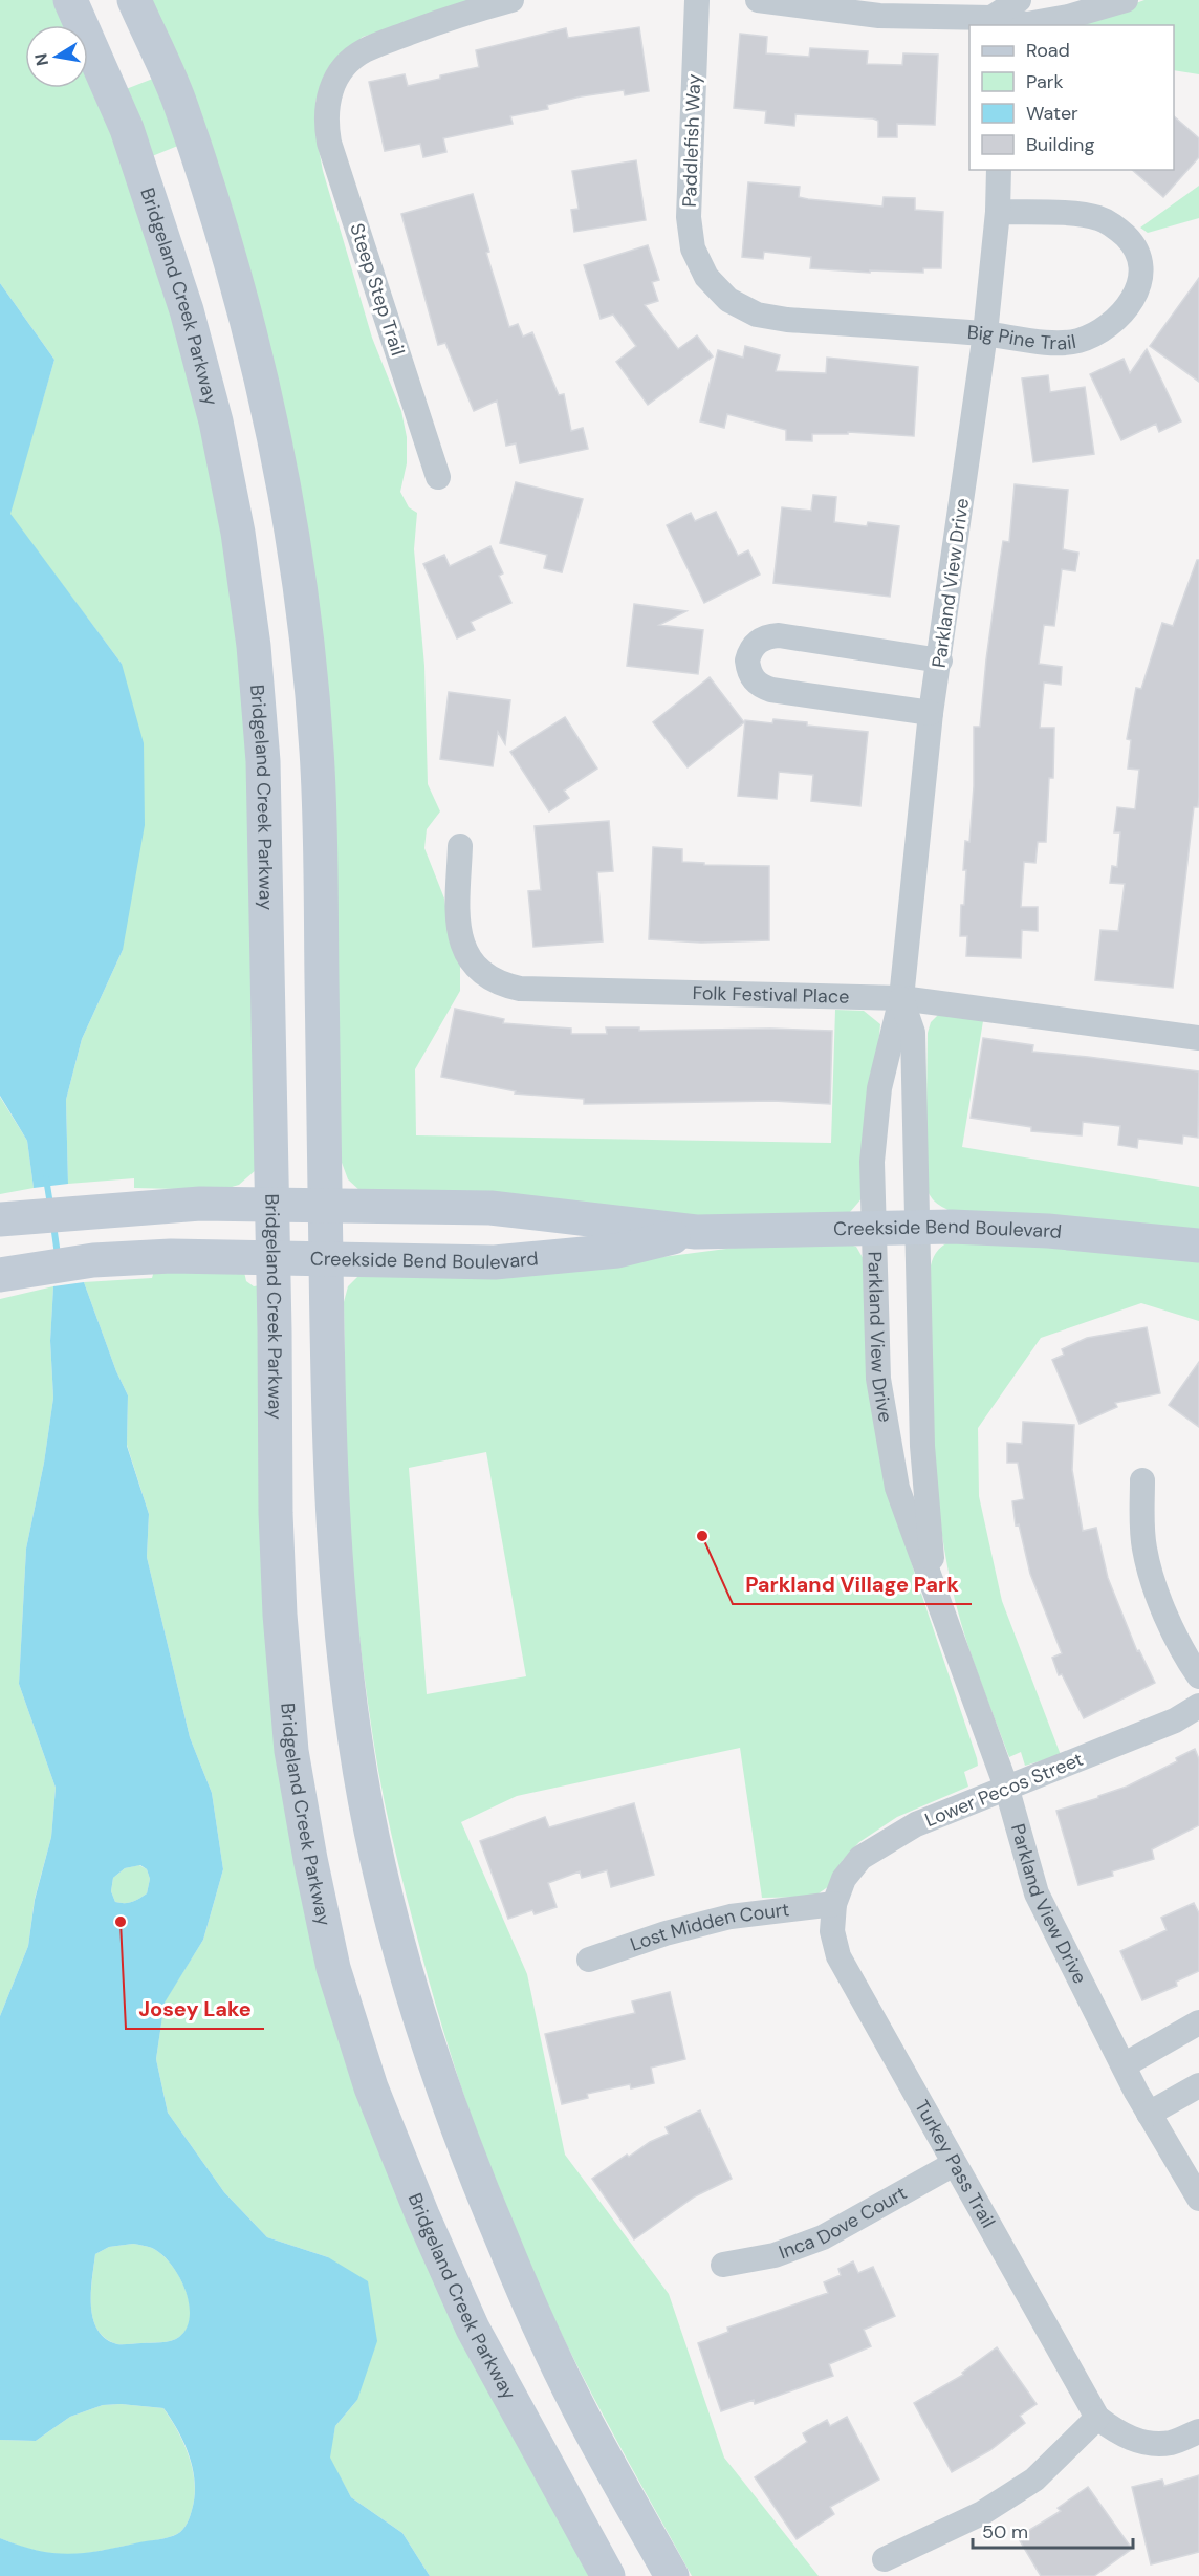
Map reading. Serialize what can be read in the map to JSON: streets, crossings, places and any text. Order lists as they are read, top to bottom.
{
  "streets": {
    "main road": ["Bridgeland Creek Parkway", "Creekside Bend Boulevard"],
    "street": [
      "Paddlefish Way",
      "Steep Step Trail",
      "Big Pine Trail",
      "Parkland View Drive",
      "Folk Festival Place",
      "Lower Pecos Street",
      "Lost Midden Court",
      "Turkey Pass Trail",
      "Inca Dove Court"
    ]
  },
  "crossings": [
    ["Paddlefish Way", "Big Pine Trail"],
    ["Bridgeland Creek Parkway", "Creekside Bend Boulevard"],
    ["Big Pine Trail", "Parkland View Drive"],
    ["Parkland View Drive", "Folk Festival Place"],
    ["Parkland View Drive", "Creekside Bend Boulevard"],
    ["Parkland View Drive", "Lower Pecos Street"],
    ["Lower Pecos Street", "Lost Midden Court"],
    ["Lower Pecos Street", "Turkey Pass Trail"],
    ["Lost Midden Court", "Turkey Pass Trail"],
    ["Turkey Pass Trail", "Inca Dove Court"]
  ],
  "places": ["Parkland Village Park", "Josey Lake"],
  "legend": [
    "Road",
    "Park",
    "Water",
    "Building"
  ],
  "scale_bar": "50 m",
  "north": "left"
}
